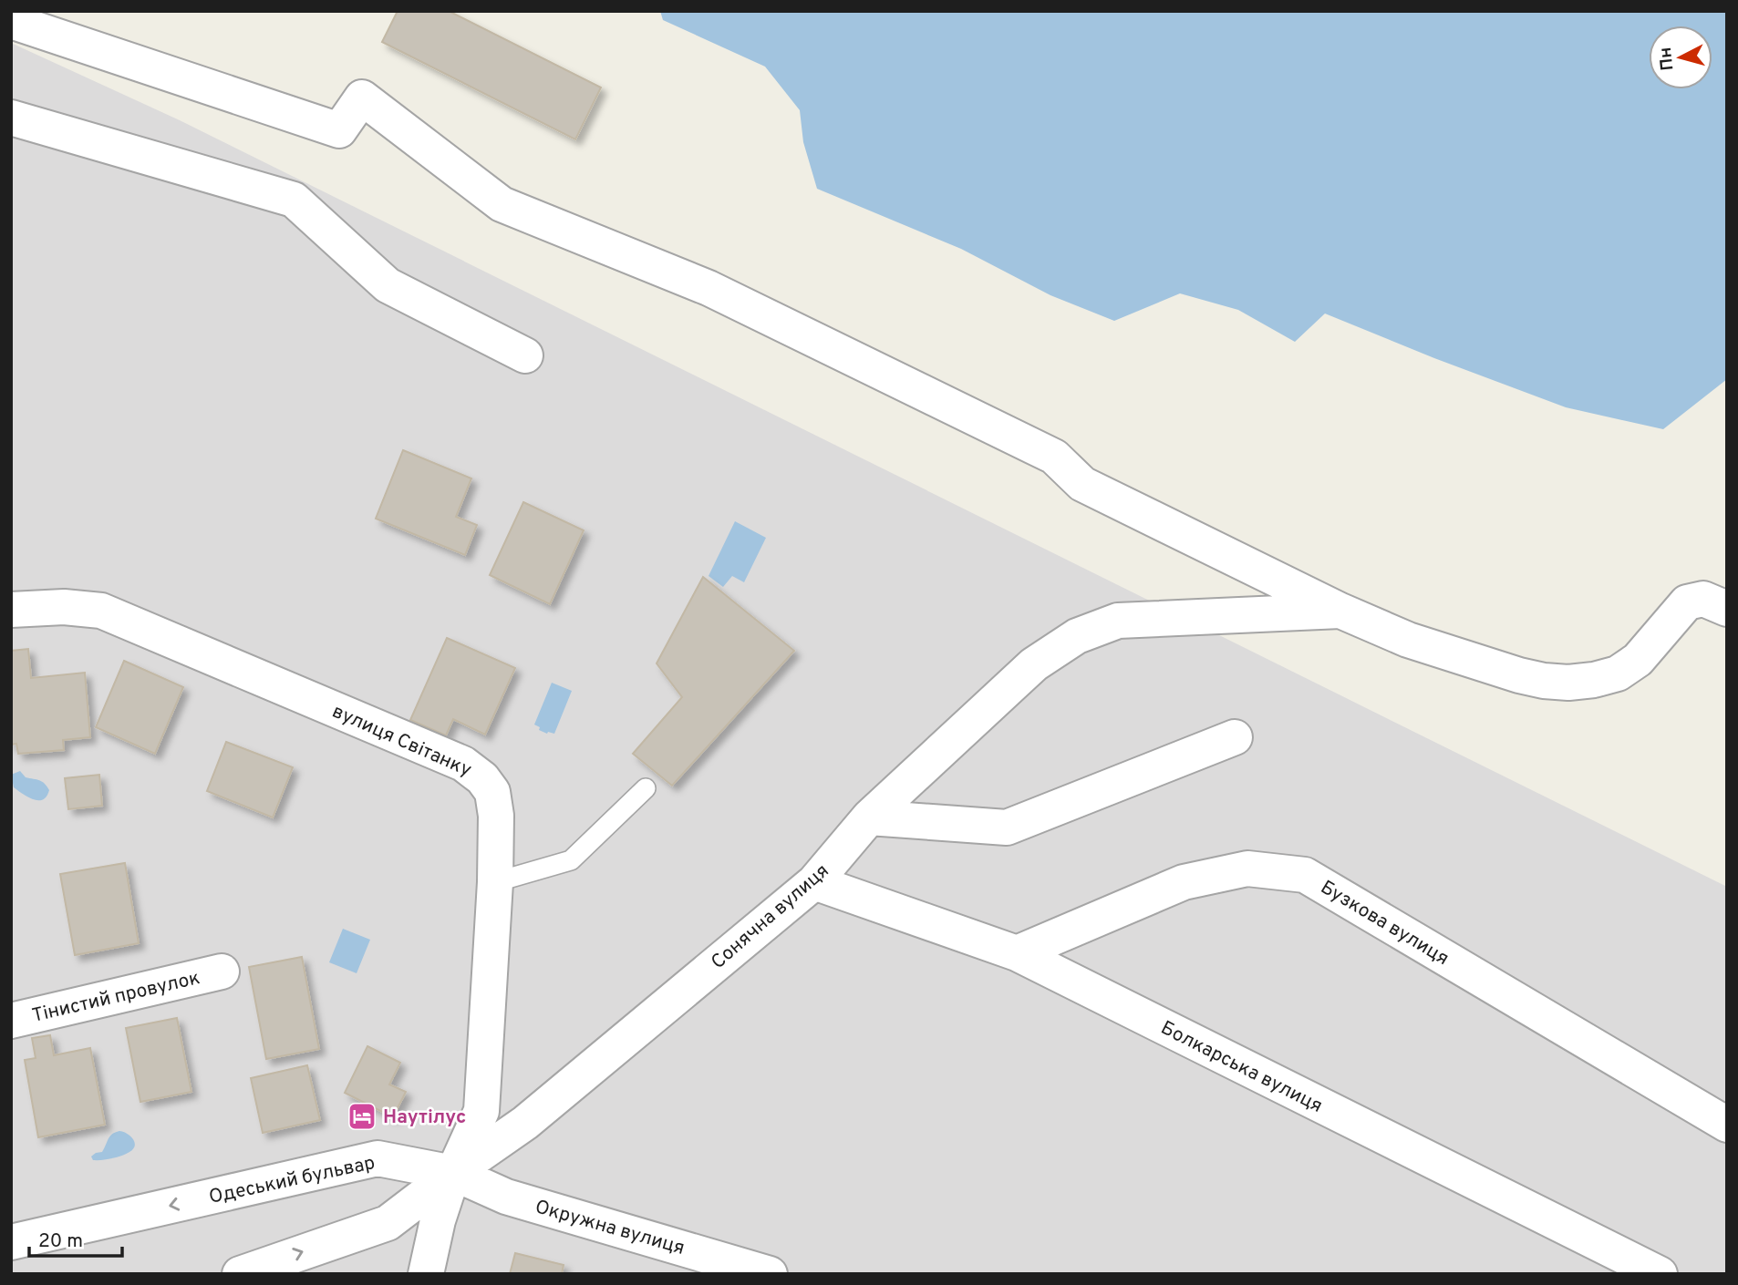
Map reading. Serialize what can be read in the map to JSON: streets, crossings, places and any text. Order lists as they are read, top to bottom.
{
  "streets": {
    "street": [
      "вулиця Світанку",
      "Сонячна вулиця",
      "Бузкова вулиця",
      "Тінистий провулок",
      "Болкарська вулиця",
      "Одеський бульвар",
      "Окружна вулиця"
    ]
  },
  "crossings": [
    ["вулиця Світанку", "Сонячна вулиця"],
    ["вулиця Світанку", "Одеський бульвар"],
    ["вулиця Світанку", "Окружна вулиця"],
    ["Сонячна вулиця", "Болкарська вулиця"],
    ["Сонячна вулиця", "Одеський бульвар"],
    ["Сонячна вулиця", "Окружна вулиця"],
    ["Бузкова вулиця", "Болкарська вулиця"],
    ["Одеський бульвар", "Окружна вулиця"]
  ],
  "places": {
    "hotel": ["Наутілус"]
  },
  "scale_bar": "20 m",
  "north": "left"
}
